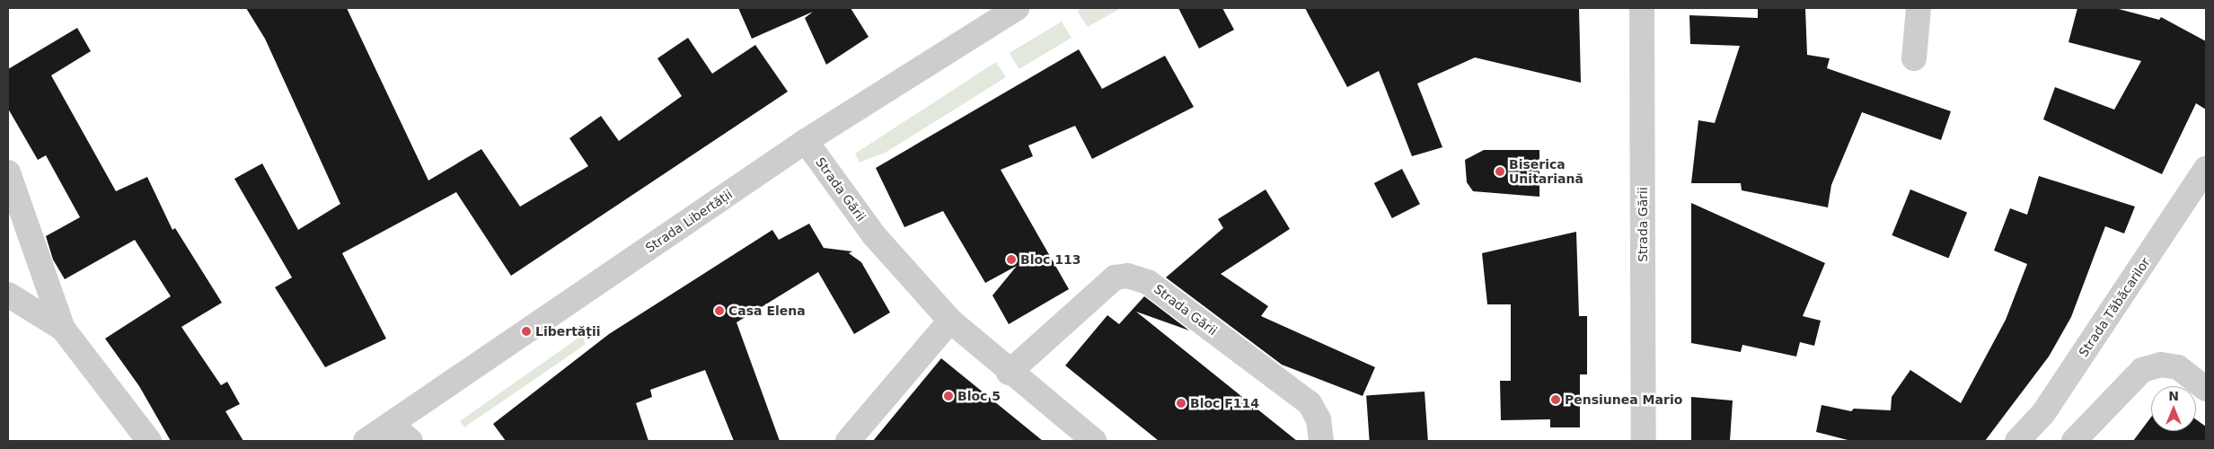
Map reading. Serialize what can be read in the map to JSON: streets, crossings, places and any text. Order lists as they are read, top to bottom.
{
  "streets": {
    "street": ["Strada Gării", "Strada Libertății", "Strada Tăbăcarilor"]
  },
  "crossings": [
    ["Strada Gării", "Strada Libertății"]
  ],
  "places": [
    "Biserica Unitariană",
    "Bloc 113",
    "Casa Elena",
    "Libertății",
    "Bloc 5",
    "Pensiunea Mario",
    "Bloc F114"
  ],
  "north": "top"
}
